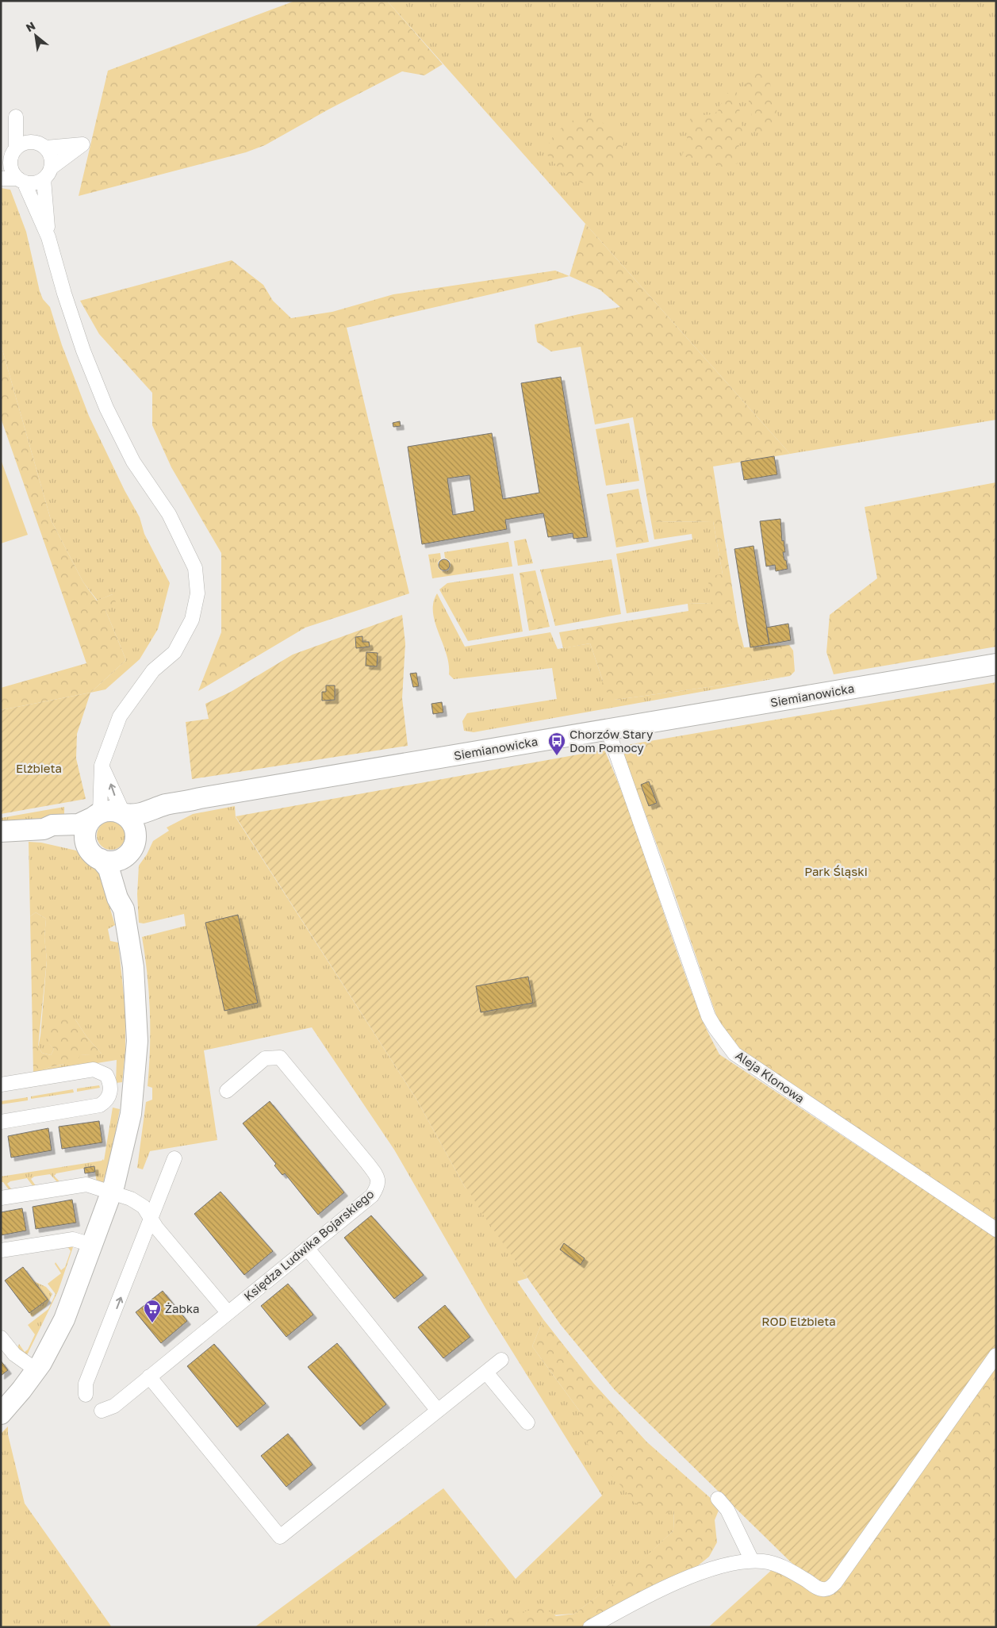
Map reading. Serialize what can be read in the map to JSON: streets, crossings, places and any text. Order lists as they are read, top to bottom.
{
  "streets": {
    "street": ["Siemianowicka", "Aleja Klonowa", "Księdza Ludwika Bojarskiego"]
  },
  "crossings": [
    ["Siemianowicka", "Aleja Klonowa"]
  ],
  "parks": ["Elżbieta", "Park Śląski", "ROD Elżbieta"],
  "places": {
    "bus stop": ["Chorzów Stary Dom Pomocy"],
    "supermarket": ["Żabka"]
  },
  "north": "top left"
}
